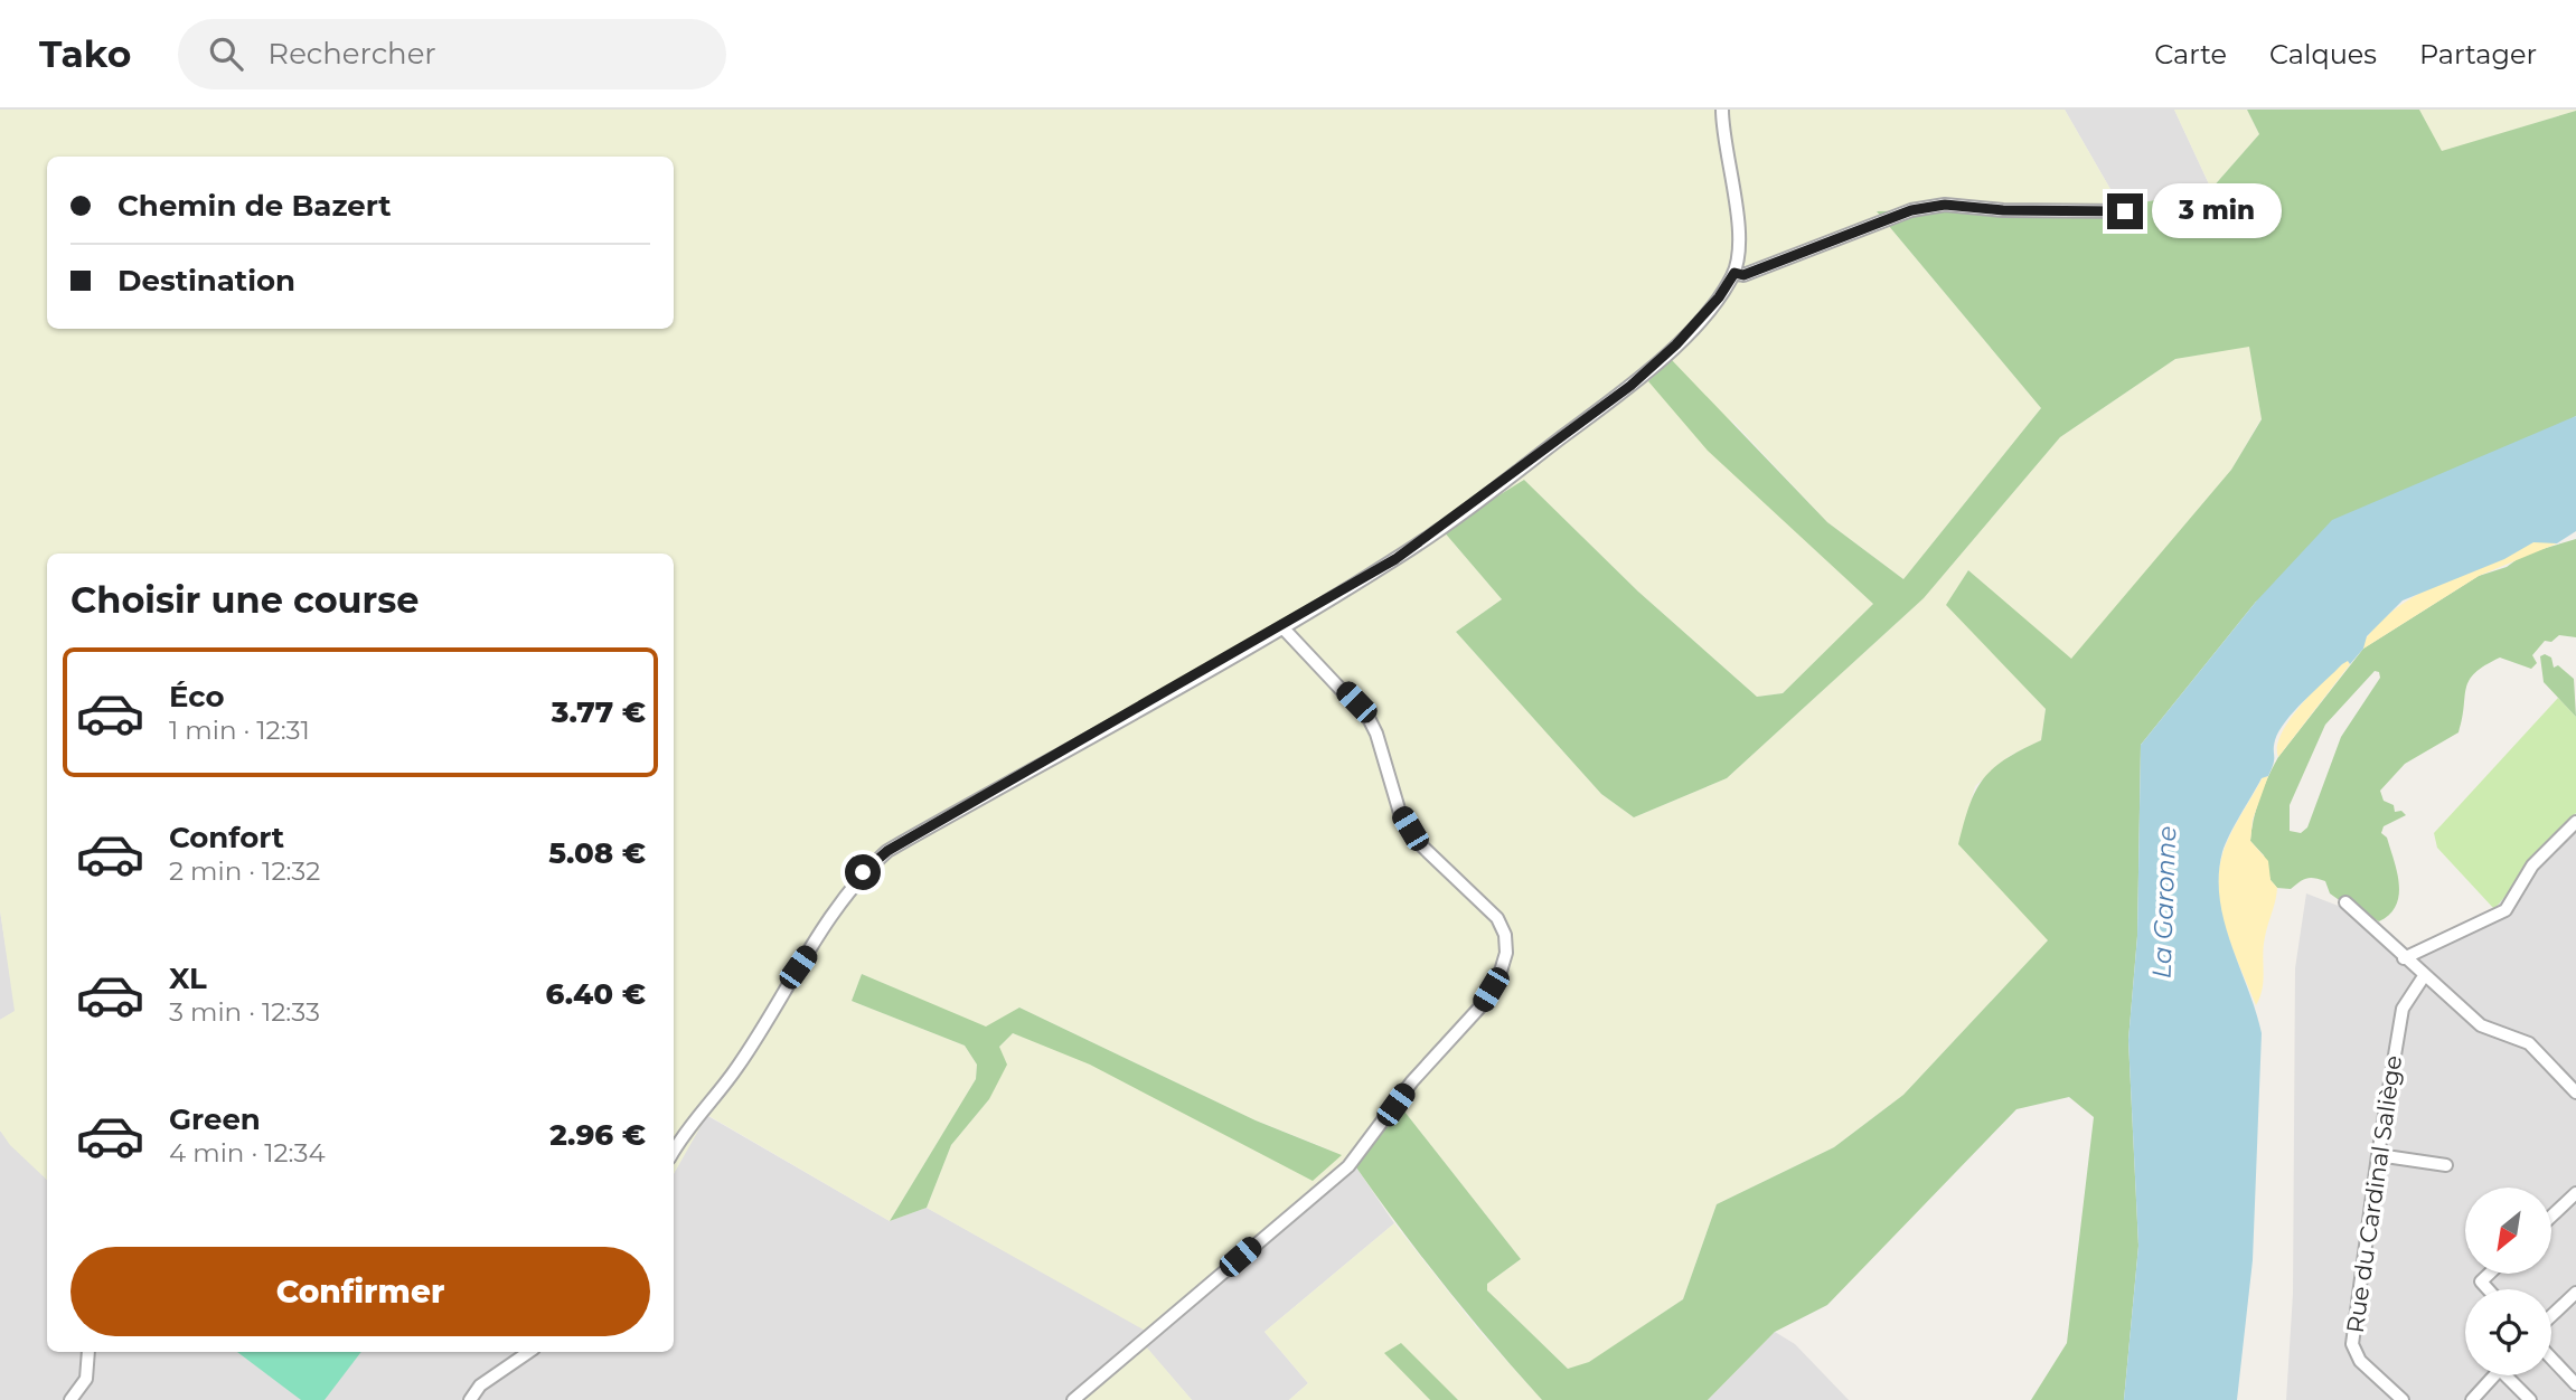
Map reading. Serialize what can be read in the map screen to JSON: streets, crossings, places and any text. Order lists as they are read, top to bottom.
{
  "streets": {
    "street": ["Rue du Cardinal Saliège"]
  },
  "water": ["La Garonne"],
  "north": "bottom left",
  "page": {
    "header": "Tako",
    "search": "Rechercher",
    "nav": ["Carte", "Calques", "Partager"],
    "banner": ["Chemin de Bazert", "Destination"],
    "bubble": "3 min",
    "heading": "Choisir une course",
    "list": [
      {
        "name": "Éco",
        "note": "1 min · 12:31",
        "value": "3.77 €"
      },
      {
        "name": "Confort",
        "note": "2 min · 12:32",
        "value": "5.08 €"
      },
      {
        "name": "XL",
        "note": "3 min · 12:33",
        "value": "6.40 €"
      },
      {
        "name": "Green",
        "note": "4 min · 12:34",
        "value": "2.96 €"
      }
    ],
    "buttons": "Confirmer"
  }
}
